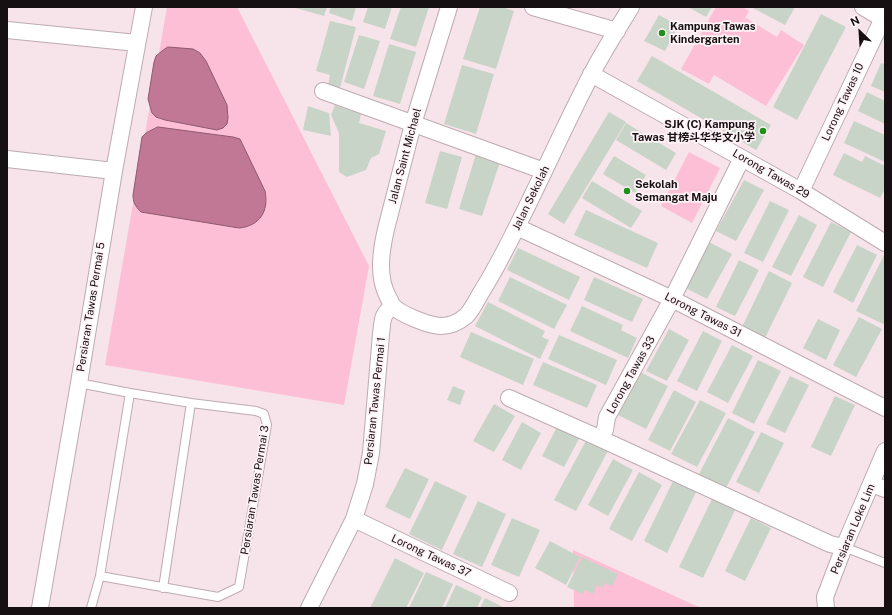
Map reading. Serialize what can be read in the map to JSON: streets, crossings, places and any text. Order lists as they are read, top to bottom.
{
  "streets": {
    "street": [
      "Lorong Tawas 10",
      "Jalan Saint Michael",
      "Lorong Tawas 29",
      "Jalan Sekolah",
      "Persiaran Tawas Permai 5",
      "Lorong Tawas 31",
      "Lorong Tawas 33",
      "Persiaran Tawas Permai 1",
      "Persiaran Loke Lim",
      "Lorong Tawas 37"
    ],
    "lane": ["Persiaran Tawas Permai 3"]
  },
  "crossings": [
    ["Lorong Tawas 10", "Lorong Tawas 29"],
    ["Jalan Saint Michael", "Jalan Sekolah"],
    ["Jalan Saint Michael", "Persiaran Tawas Permai 1"],
    ["Lorong Tawas 29", "Jalan Sekolah"],
    ["Lorong Tawas 29", "Lorong Tawas 33"],
    ["Jalan Sekolah", "Lorong Tawas 31"],
    ["Jalan Sekolah", "Persiaran Tawas Permai 1"],
    ["Persiaran Tawas Permai 5", "Persiaran Tawas Permai 3"],
    ["Lorong Tawas 31", "Lorong Tawas 33"],
    ["Persiaran Tawas Permai 1", "Lorong Tawas 37"]
  ],
  "places": ["Kampung Tawas Kindergarten", "SJK (C) Kampung Tawas 甘榜斗华华文小学", "Sekolah Semangat Maju"],
  "north": "top left"
}
